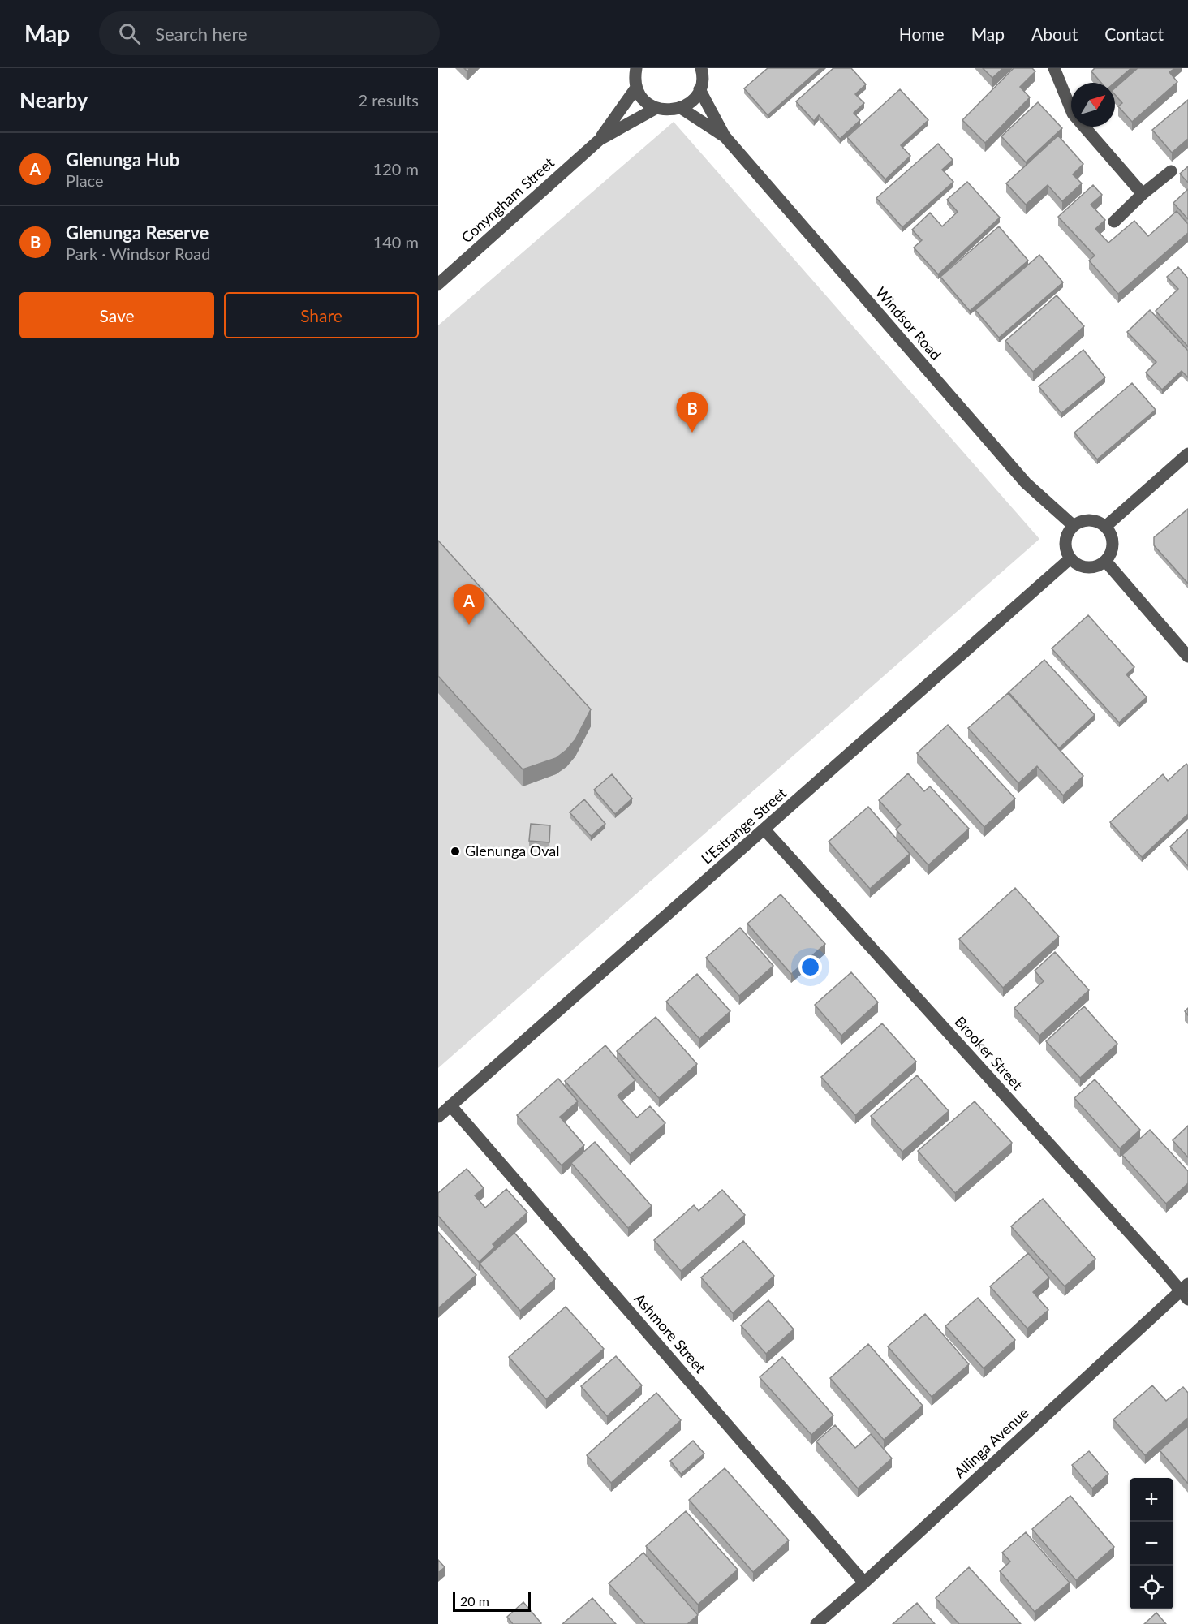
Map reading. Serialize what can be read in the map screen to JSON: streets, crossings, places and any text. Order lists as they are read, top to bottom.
{
  "streets": {
    "street": [
      "Conyngham Street",
      "Windsor Road",
      "L'Estrange Street",
      "Brooker Street",
      "Ashmore Street",
      "Allinga Avenue"
    ]
  },
  "crossings": [
    ["Windsor Road", "L'Estrange Street"],
    ["L'Estrange Street", "Brooker Street"],
    ["L'Estrange Street", "Ashmore Street"],
    ["Brooker Street", "Allinga Avenue"],
    ["Ashmore Street", "Allinga Avenue"]
  ],
  "places": ["Glenunga Oval"],
  "scale_bar": "20 m",
  "north": "top right",
  "page": {
    "header": "Map",
    "search": "Search here",
    "nav": [
      "Home",
      "Map",
      "About",
      "Contact"
    ],
    "heading": ["Nearby", "2 results"],
    "list": [
      {
        "mark": "A",
        "name": "Glenunga Hub",
        "note": "Place",
        "value": "120 m"
      },
      {
        "mark": "B",
        "name": "Glenunga Reserve",
        "note": "Park · Windsor Road",
        "value": "140 m"
      }
    ],
    "buttons": ["Save", "Share"],
    "pins": ["B", "A"],
    "map_buttons": ["+", "−"],
    "scale": "20 m"
  }
}
